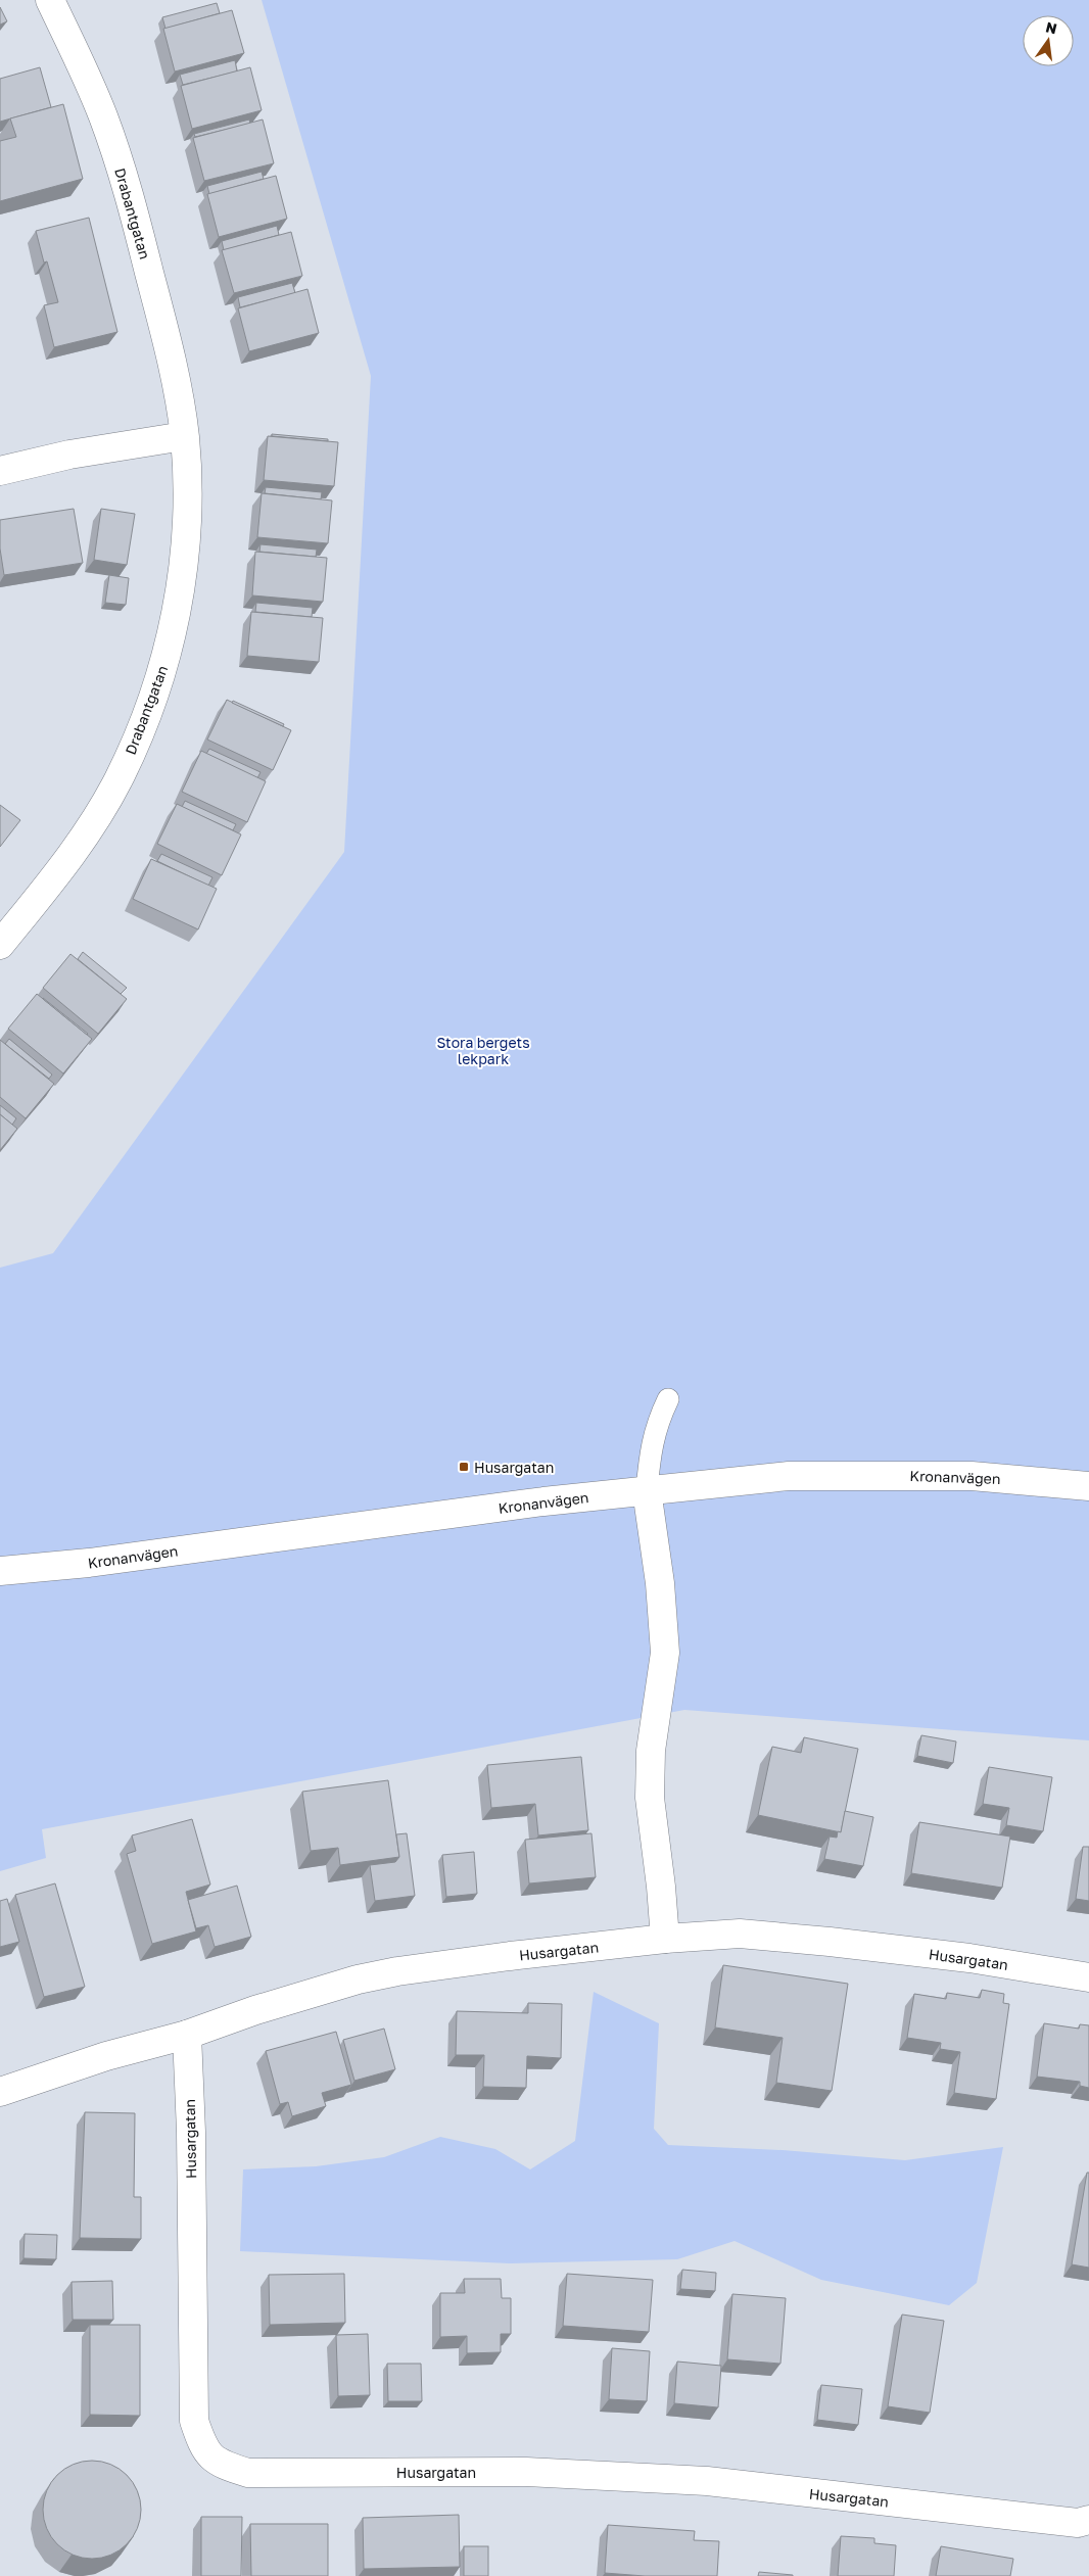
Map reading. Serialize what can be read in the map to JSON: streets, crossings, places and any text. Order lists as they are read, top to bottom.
{
  "streets": {
    "street": ["Drabantgatan", "Kronanvägen", "Husargatan"]
  },
  "parks": ["Stora bergets lekpark"],
  "places": {
    "transit": ["Husargatan"]
  },
  "north": "top"
}
